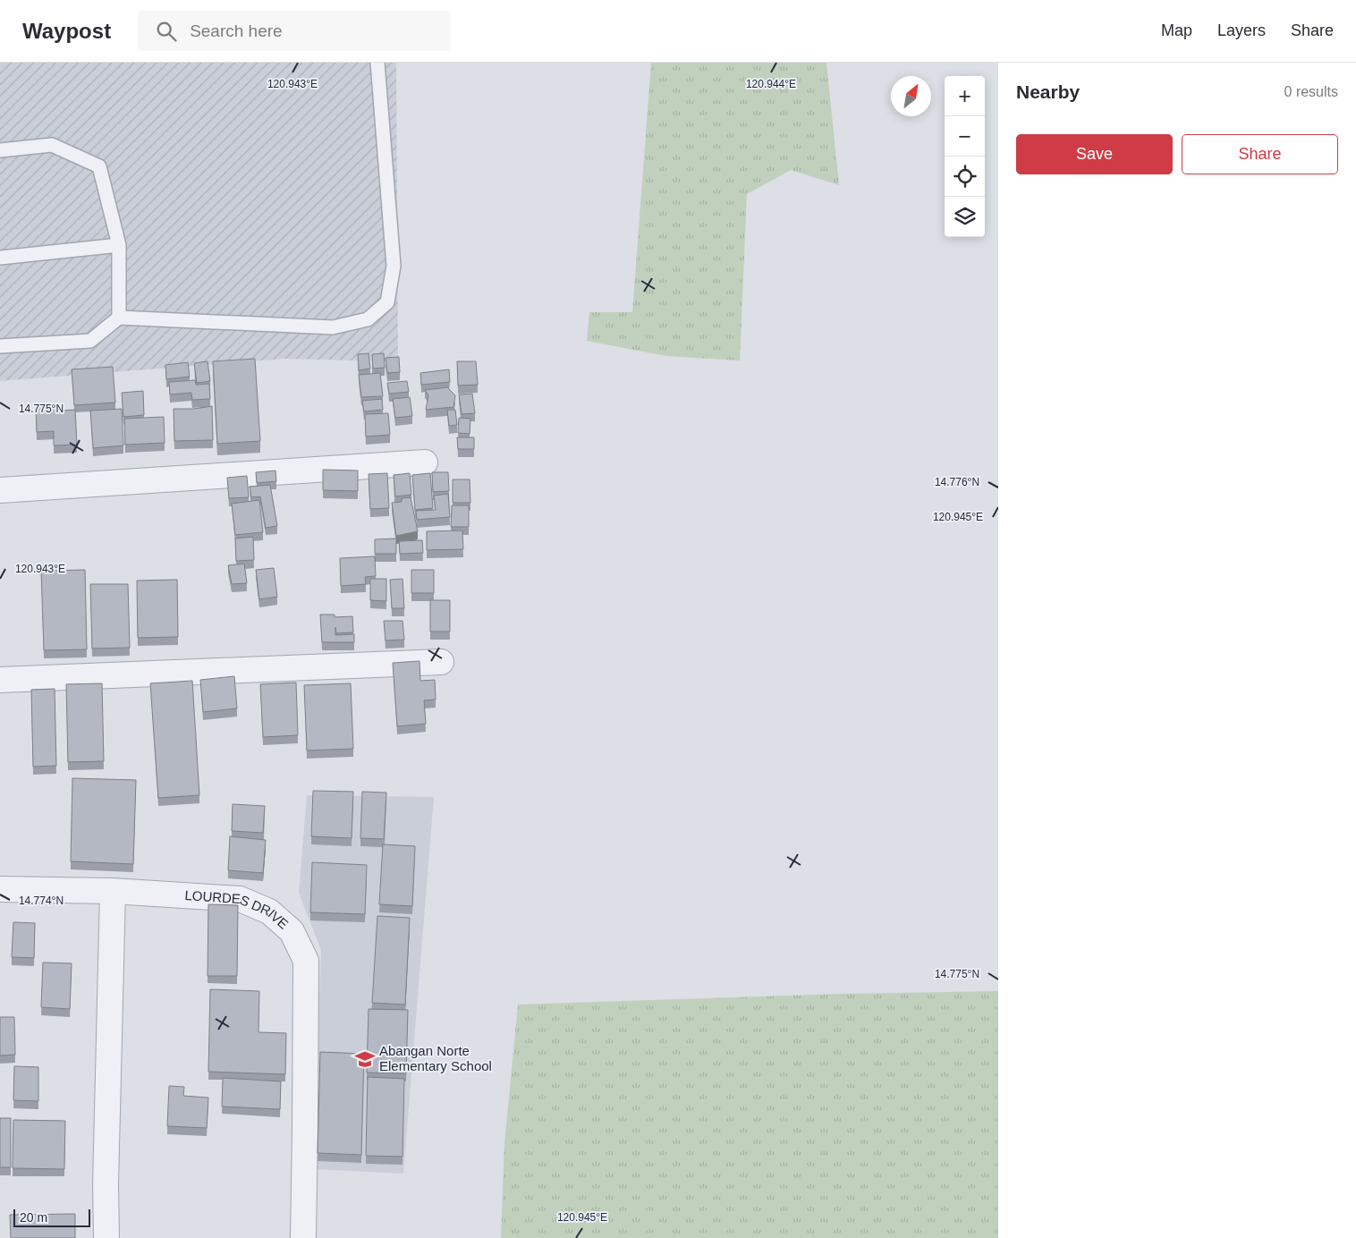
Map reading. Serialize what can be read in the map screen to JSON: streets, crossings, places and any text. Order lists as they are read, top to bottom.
{
  "streets": {
    "street": ["LOURDES DRIVE"]
  },
  "places": {
    "school or university": ["Abangan Norte Elementary School"]
  },
  "scale_bar": "20 m",
  "north": "top right",
  "page": {
    "header": "Waypost",
    "search": "Search here",
    "nav": ["Map", "Layers", "Share"],
    "heading": ["Nearby", "0 results"],
    "map_buttons": ["+", "−"],
    "buttons": ["Save", "Share"],
    "scale": "20 m"
  },
  "coordinates": [
    "120.943°E",
    "120.944°E",
    "14.775°N",
    "14.776°N",
    "120.945°E",
    "14.774°N"
  ]
}
